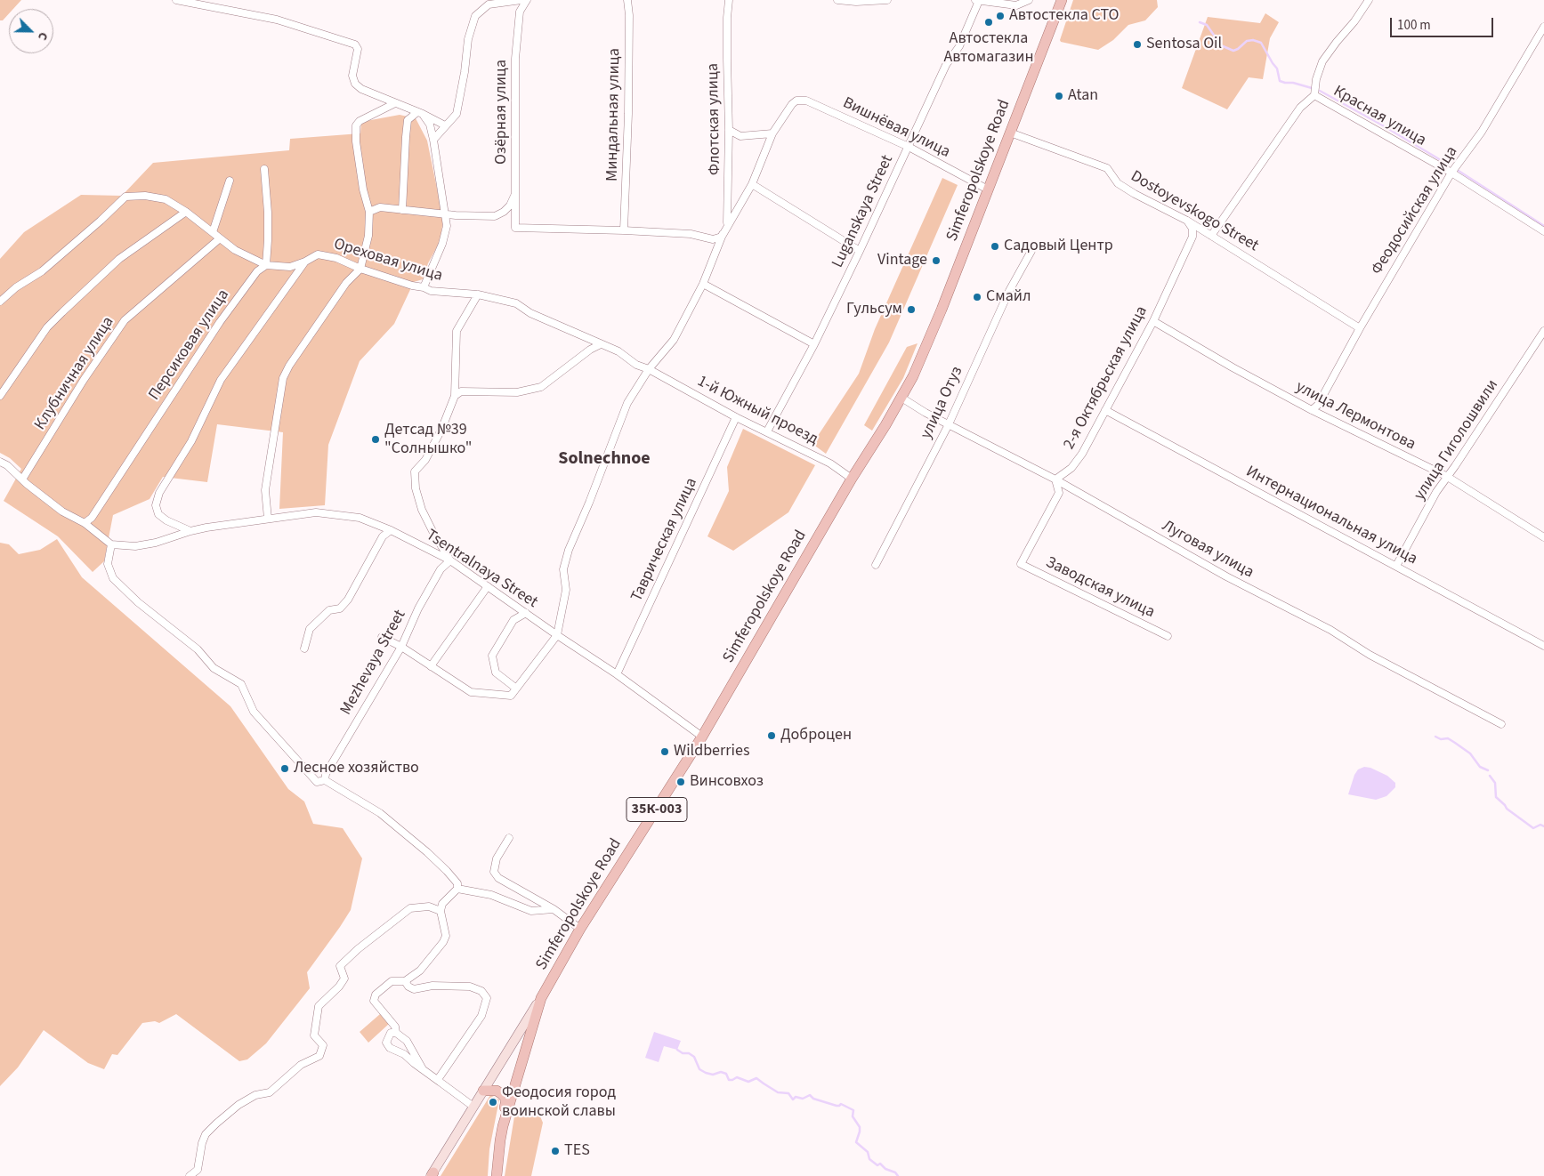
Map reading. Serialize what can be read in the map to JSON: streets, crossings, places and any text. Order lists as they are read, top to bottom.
{
  "streets": {
    "main road": ["Simferopolskoye Road", "35К-003"],
    "street": [
      "Озёрная улица",
      "Миндальная улица",
      "Красная улица",
      "Флотская улица",
      "Вишнёвая улица",
      "Феодосийская улица",
      "Luganskaya Street",
      "Dostoyevskogo Street",
      "Ореховая улица",
      "Персиковая улица",
      "Клубничная улица",
      "2-я Октябрьская улица",
      "улица Отуз",
      "1-й Южный проезд",
      "улица Лермонтова",
      "улица Гиголошвили",
      "Интернациональная улица",
      "Таврическая улица",
      "Луговая улица",
      "Tsentralnaya Street",
      "Заводская улица",
      "Mezhevaya Street"
    ]
  },
  "crossings": [
    ["Озёрная улица", "Миндальная улица"],
    ["Красная улица", "Феодосийская улица"],
    ["Вишнёвая улица", "Simferopolskoye Road"],
    ["Вишнёвая улица", "Luganskaya Street"],
    ["Simferopolskoye Road", "Dostoyevskogo Street"],
    ["Simferopolskoye Road", "1-й Южный проезд"],
    ["Simferopolskoye Road", "Луговая улица"],
    ["Simferopolskoye Road", "Tsentralnaya Street"],
    ["Simferopolskoye Road", "35К-003"],
    ["Феодосийская улица", "Dostoyevskogo Street"],
    ["Феодосийская улица", "улица Лермонтова"],
    ["Luganskaya Street", "1-й Южный проезд"],
    ["Dostoyevskogo Street", "2-я Октябрьская улица"],
    ["Ореховая улица", "Персиковая улица"],
    ["Ореховая улица", "Клубничная улица"],
    ["Ореховая улица", "1-й Южный проезд"],
    ["2-я Октябрьская улица", "улица Лермонтова"],
    ["2-я Октябрьская улица", "Интернациональная улица"],
    ["2-я Октябрьская улица", "Луговая улица"],
    ["2-я Октябрьская улица", "Заводская улица"],
    ["улица Отуз", "Луговая улица"],
    ["1-й Южный проезд", "Таврическая улица"],
    ["улица Лермонтова", "улица Гиголошвили"],
    ["улица Гиголошвили", "Интернациональная улица"],
    ["Таврическая улица", "Tsentralnaya Street"],
    ["Луговая улица", "Заводская улица"],
    ["Tsentralnaya Street", "Mezhevaya Street"]
  ],
  "districts": ["Solnechnoe"],
  "places": [
    "Автостекла СТО",
    "Автостекла Автомагазин",
    "Sentosa Oil",
    "Atan",
    "Садовый Центр",
    "Vintage",
    "Смайл",
    "Гульсум",
    "Детсад №39 \"Солнышко\"",
    "Доброцен",
    "Wildberries",
    "Лесное хозяйство",
    "Винсовхоз",
    "Феодосия город воинской славы",
    "TES"
  ],
  "scale_bar": "100 m",
  "north": "bottom right"
}
